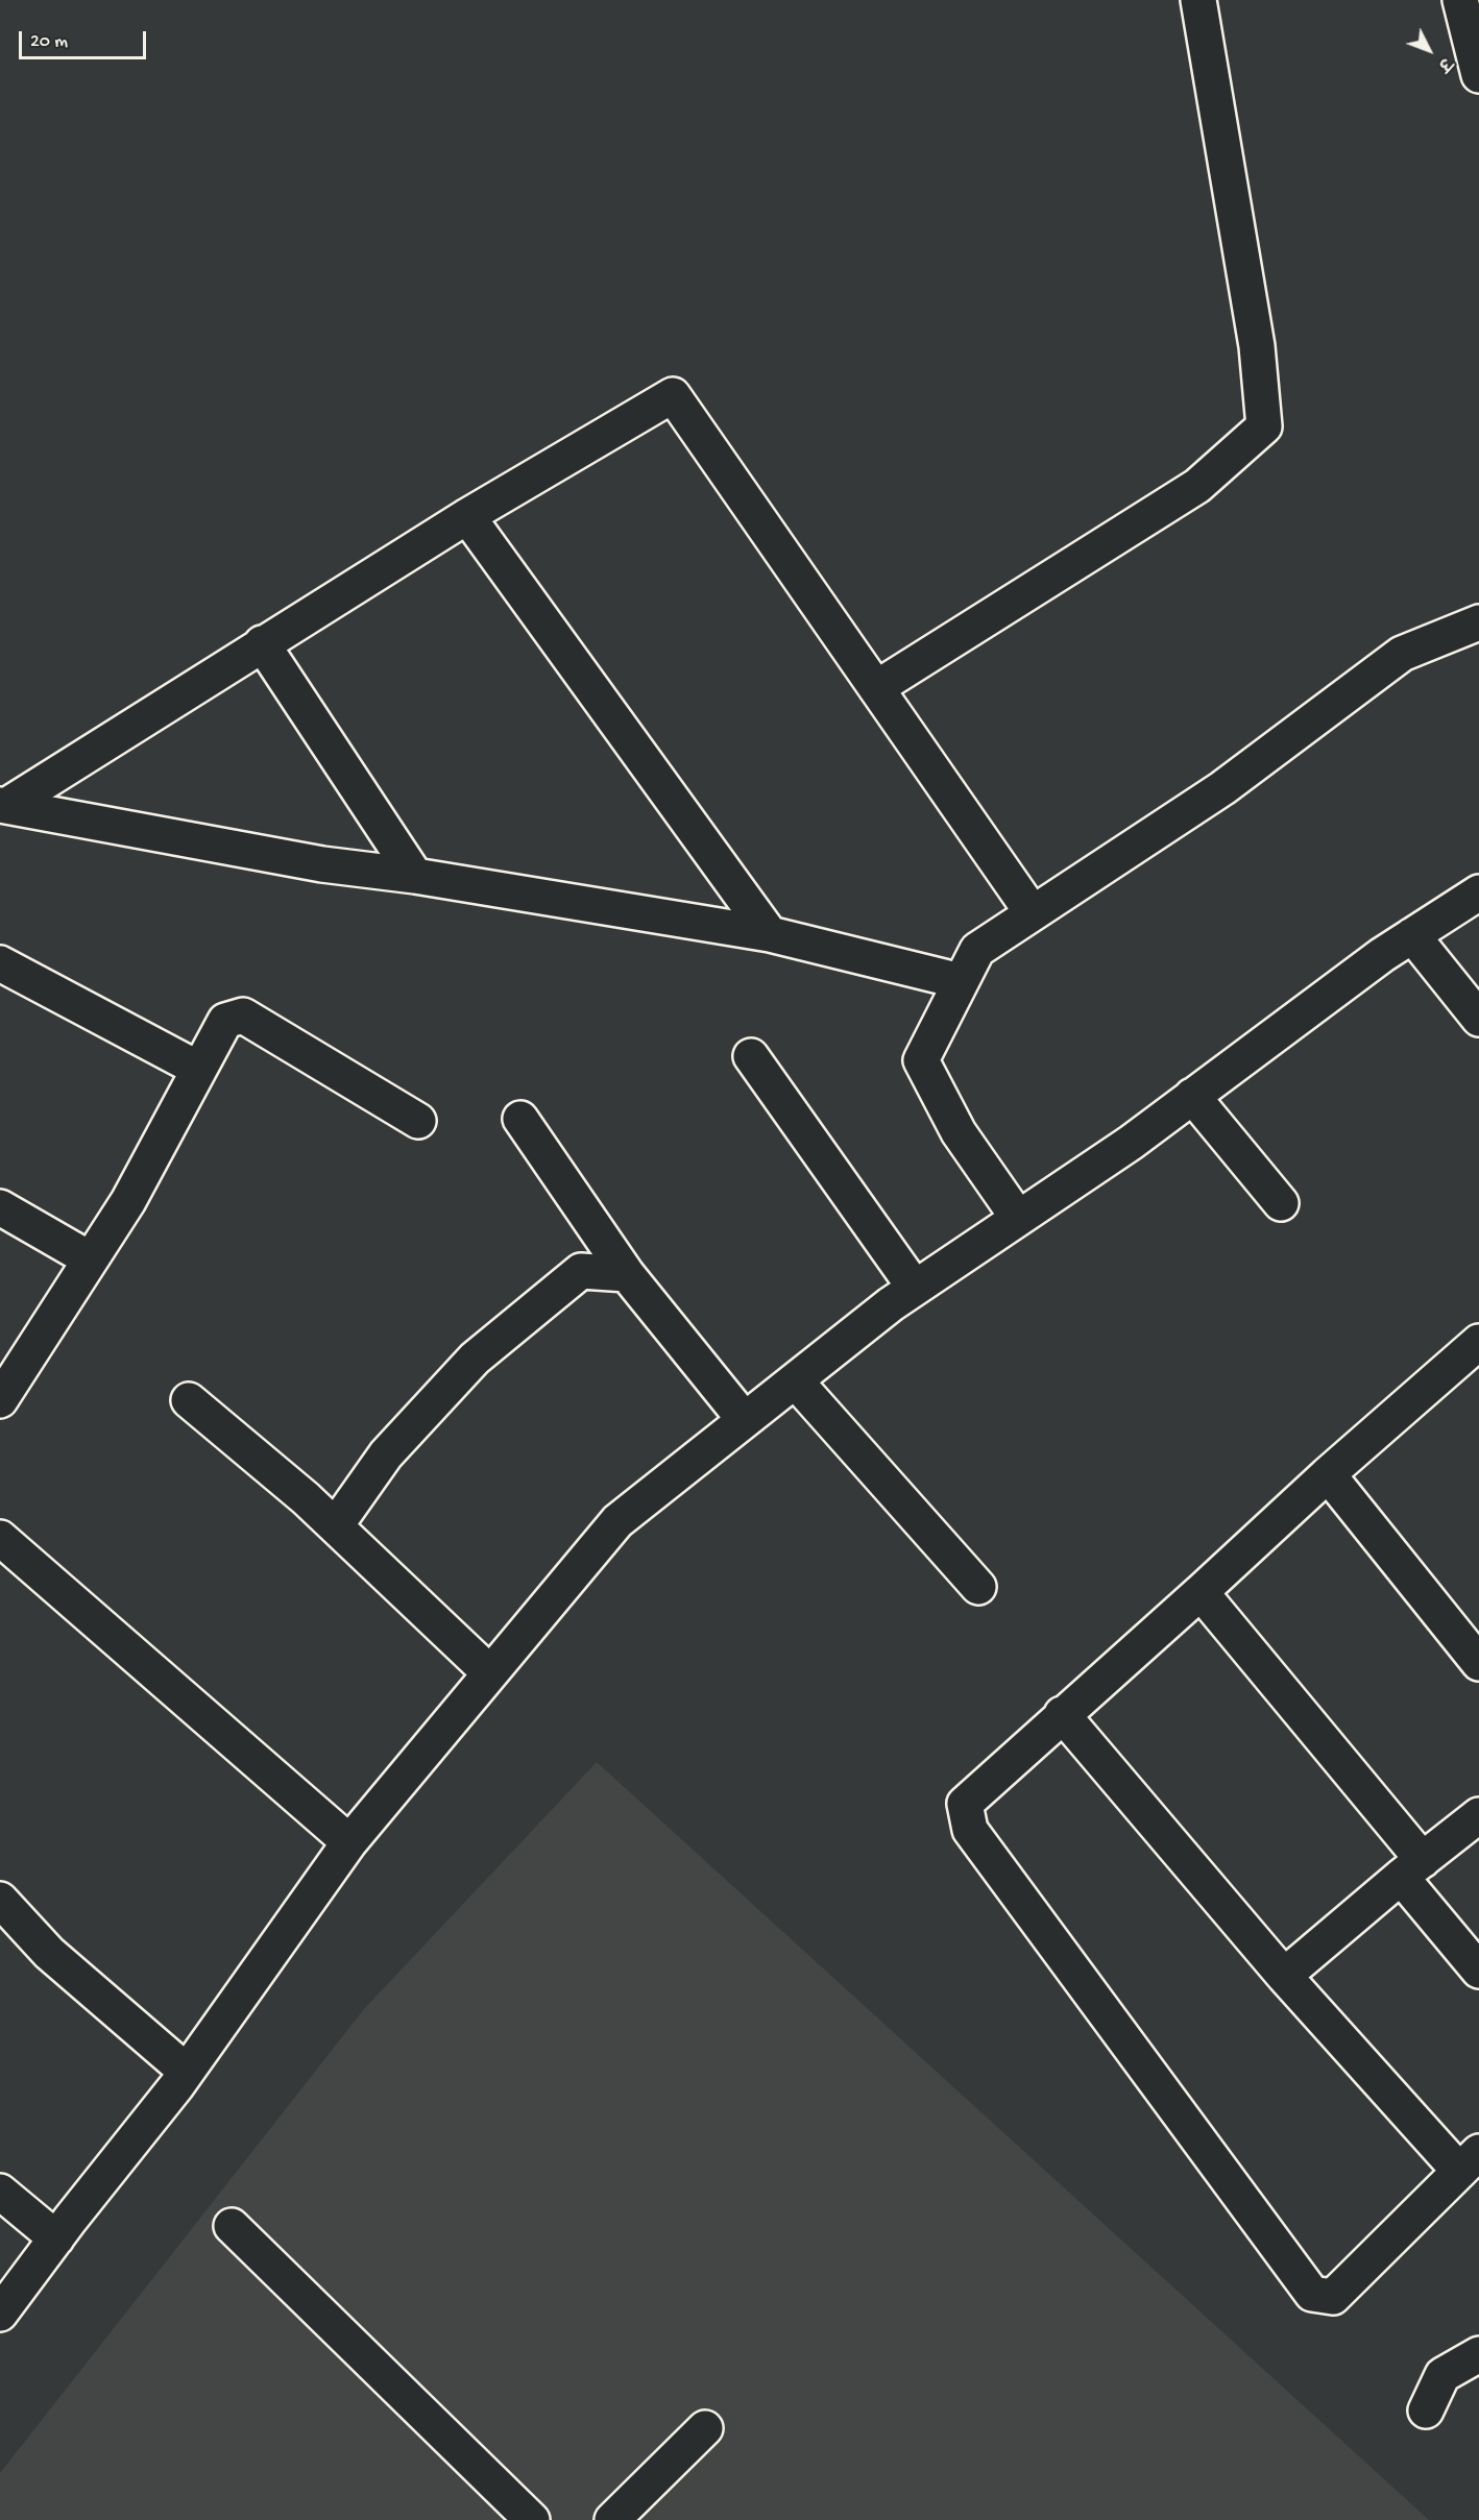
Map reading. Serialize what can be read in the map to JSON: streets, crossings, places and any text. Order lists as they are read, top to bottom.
{
  "scale_bar": "20 m",
  "north": "bottom right"
}
